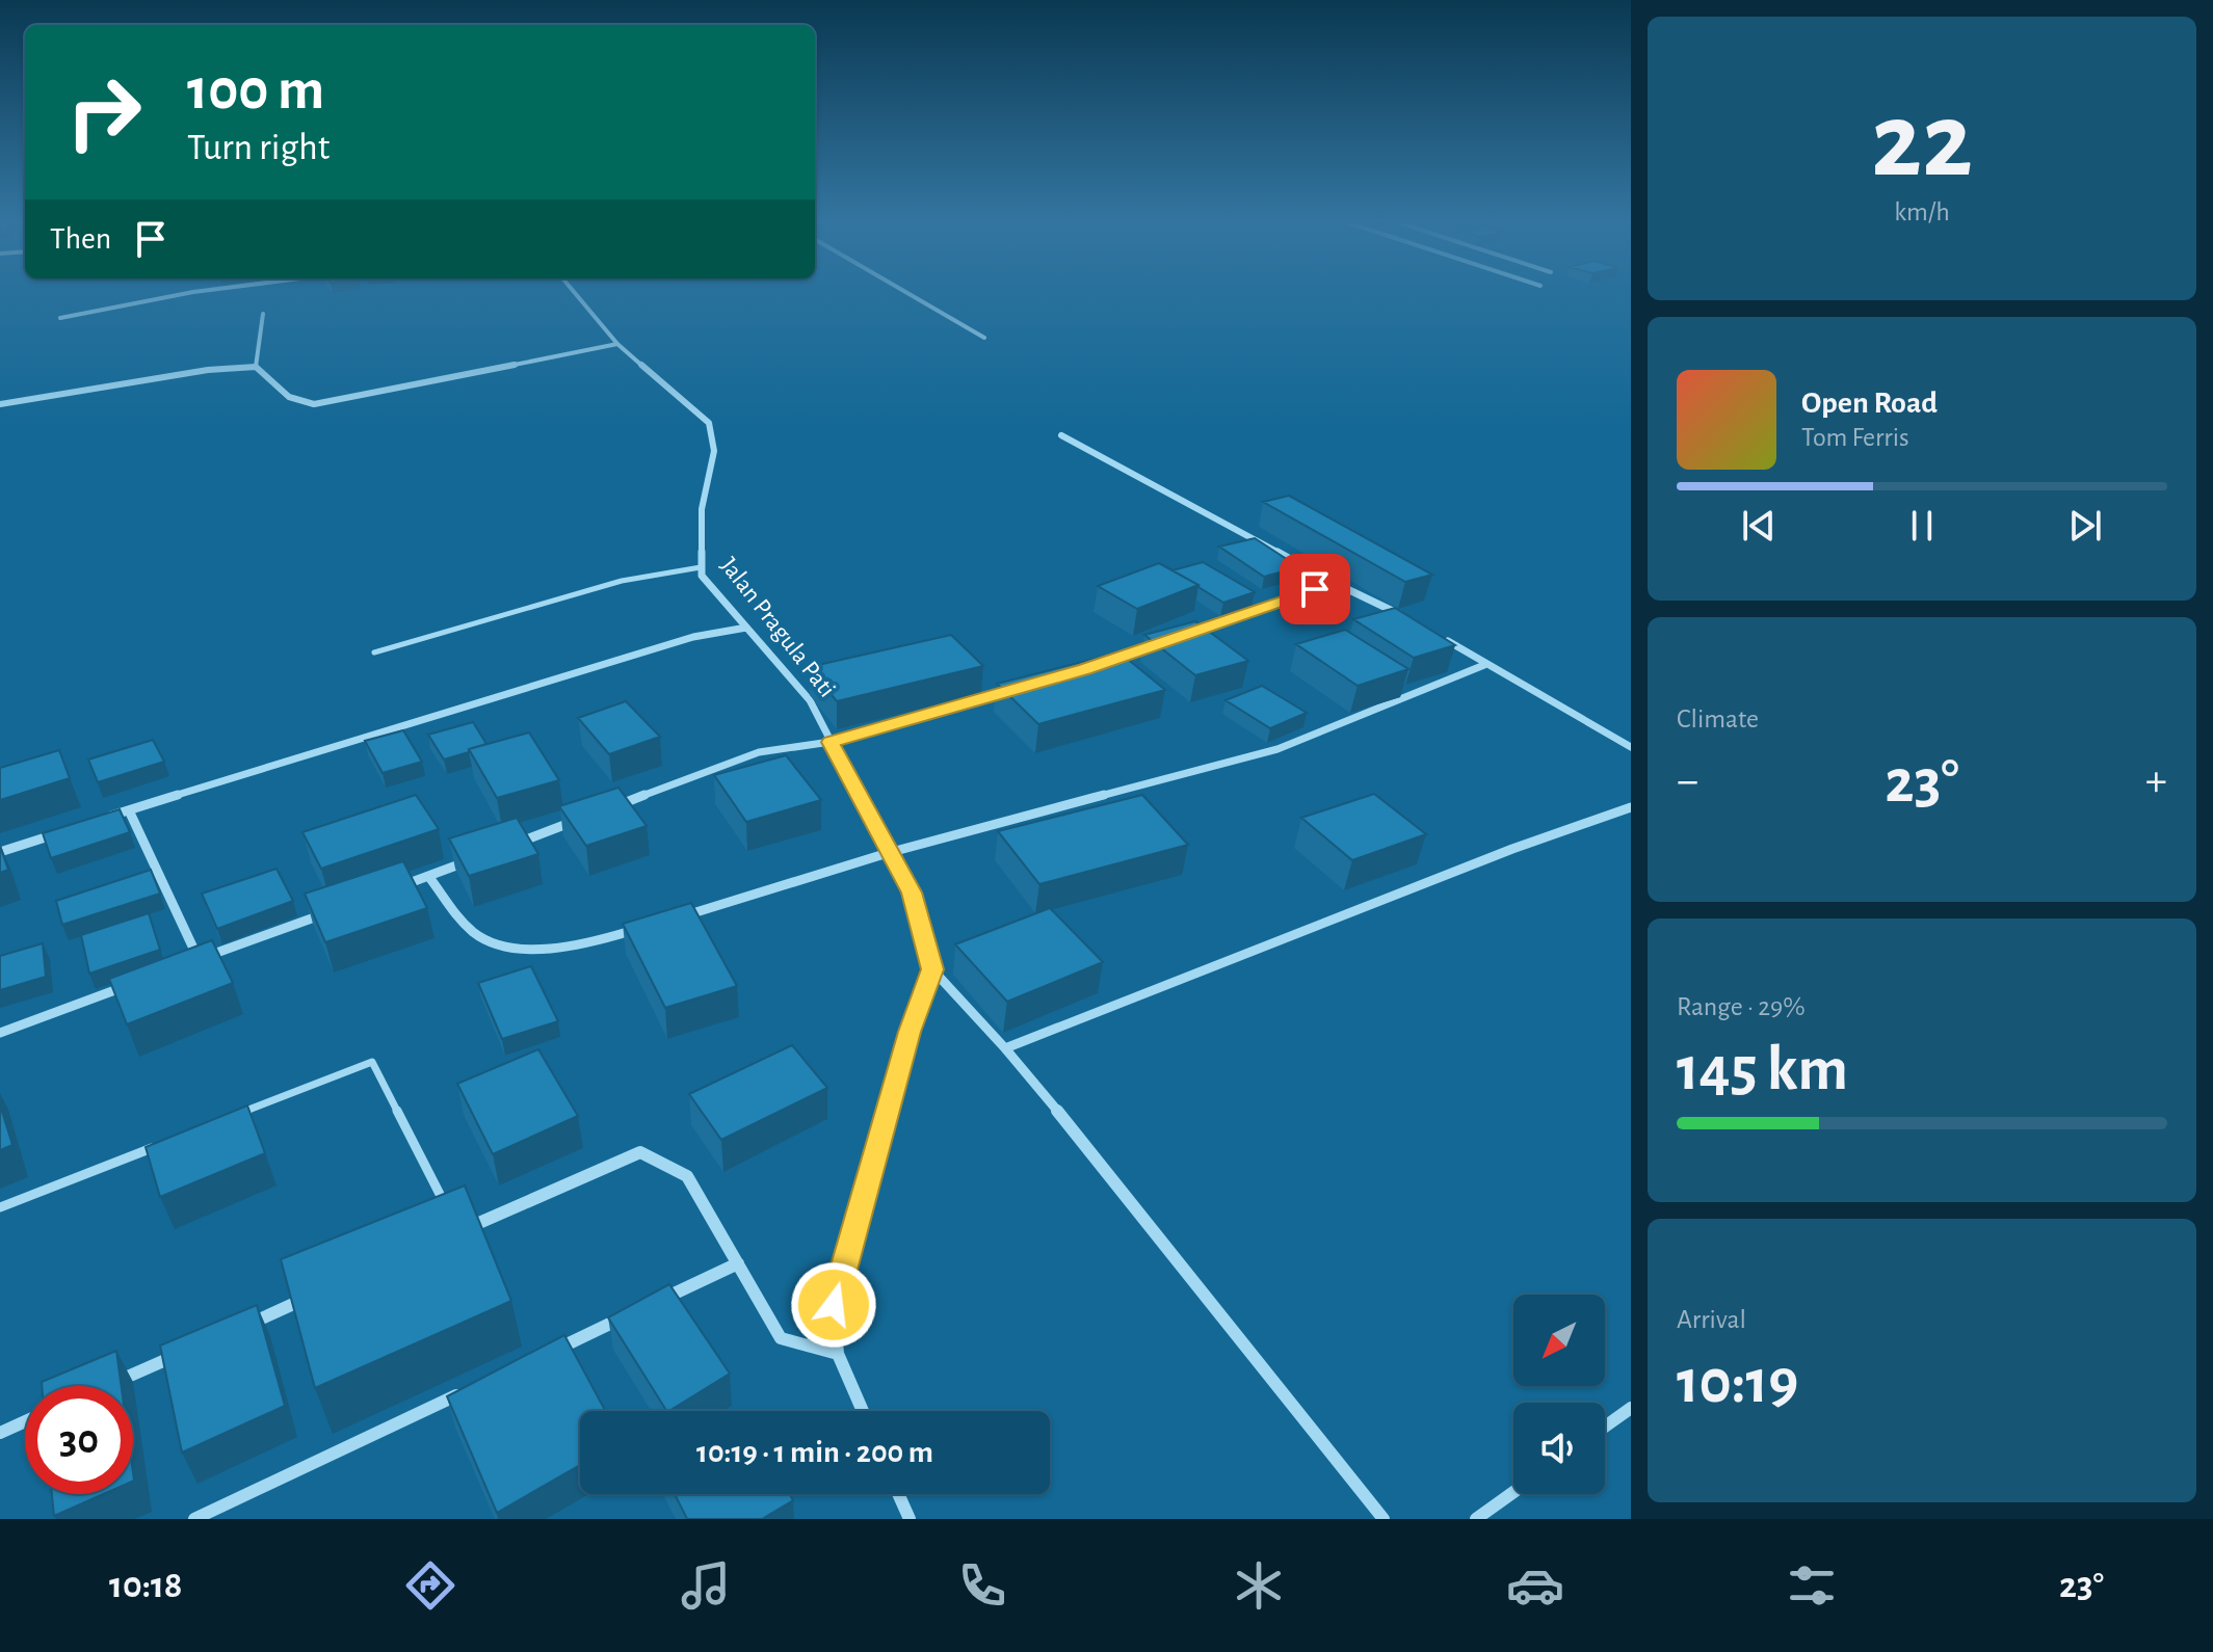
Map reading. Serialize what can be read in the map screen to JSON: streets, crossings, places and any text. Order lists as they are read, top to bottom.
{
  "streets": {
    "street": ["Jalan Pragula Pati"]
  },
  "north": "bottom left",
  "page": {
    "tile": [
      ["22", "km/h"],
      "Climate",
      ["Range · 29%", "145 km"],
      ["Arrival", "10:19"]
    ],
    "turn": ["100 m", "Turn right"],
    "then": "Then",
    "song": ["Open Road", "Tom Ferris"],
    "heat": ["−", "23°", "+"],
    "limit": "30",
    "trip": "10:19 · 1 min · 200 m",
    "tabs": ["10:18", "23°"]
  }
}
